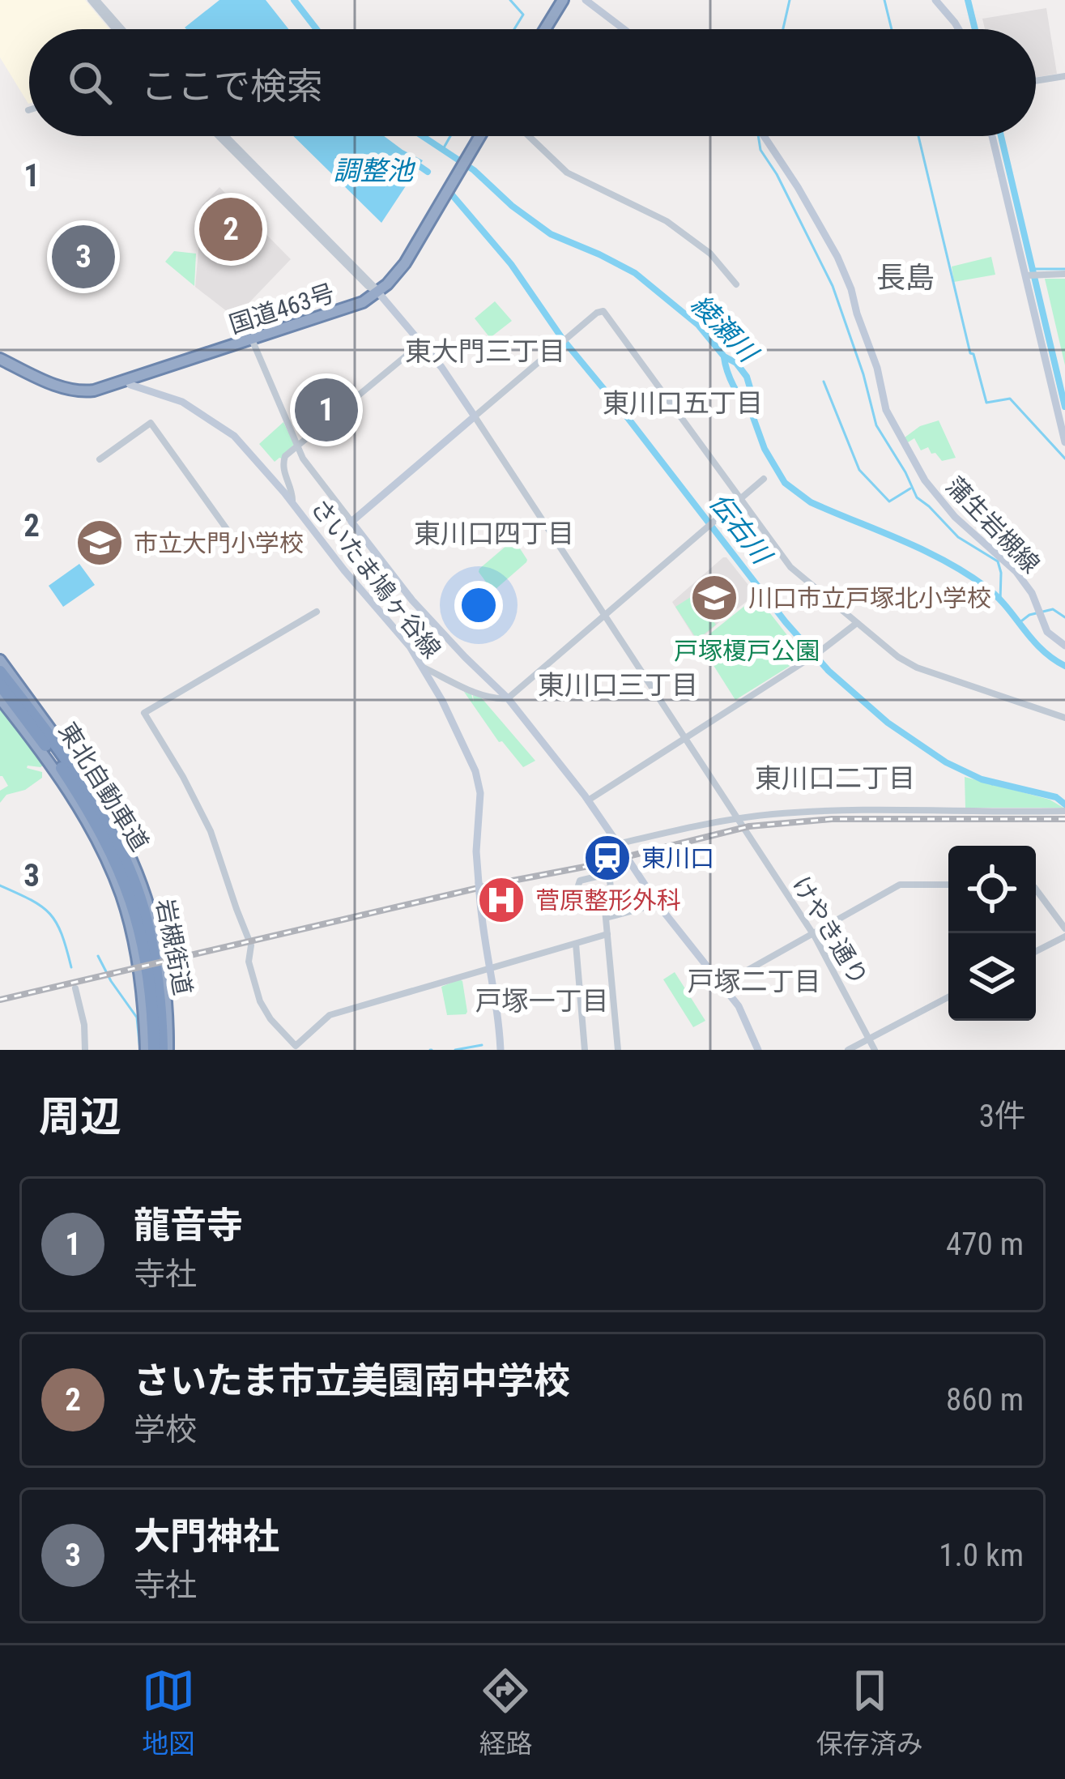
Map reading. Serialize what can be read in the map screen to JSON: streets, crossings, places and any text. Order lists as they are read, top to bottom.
{
  "streets": {
    "highway": ["国道463号", "東北自動車道", "岩槻街道"],
    "main road": ["蒲生岩槻線", "さいたま鳩ヶ谷線"],
    "street": ["けやき通り"]
  },
  "crossings": [
    ["国道463号", "さいたま鳩ヶ谷線"],
    ["東北自動車道", "岩槻街道"]
  ],
  "districts": [
    "長島",
    "東大門三丁目",
    "東川口五丁目",
    "東川口四丁目",
    "東川口三丁目",
    "東川口二丁目",
    "戸塚二丁目",
    "戸塚一丁目"
  ],
  "water": ["調整池", "綾瀬川", "伝右川"],
  "parks": ["戸塚榎戸公園"],
  "places": {
    "school or university": ["市立大門小学校", "川口市立戸塚北小学校"],
    "station": ["東川口"],
    "hospital": ["菅原整形外科"]
  },
  "page": {
    "search": "ここで検索",
    "pins": ["2", "3", "1"],
    "heading": ["周辺", "3件"],
    "list": [
      {
        "mark": "1",
        "name": "龍音寺",
        "note": "寺社",
        "value": "470 m"
      },
      {
        "mark": "2",
        "name": "さいたま市立美園南中学校",
        "note": "学校",
        "value": "860 m"
      },
      {
        "mark": "3",
        "name": "大門神社",
        "note": "寺社",
        "value": "1.0 km"
      }
    ],
    "nav": ["地図", "経路", "保存済み"]
  },
  "grid": {
    "rows": ["1", "2", "3"]
  }
}
